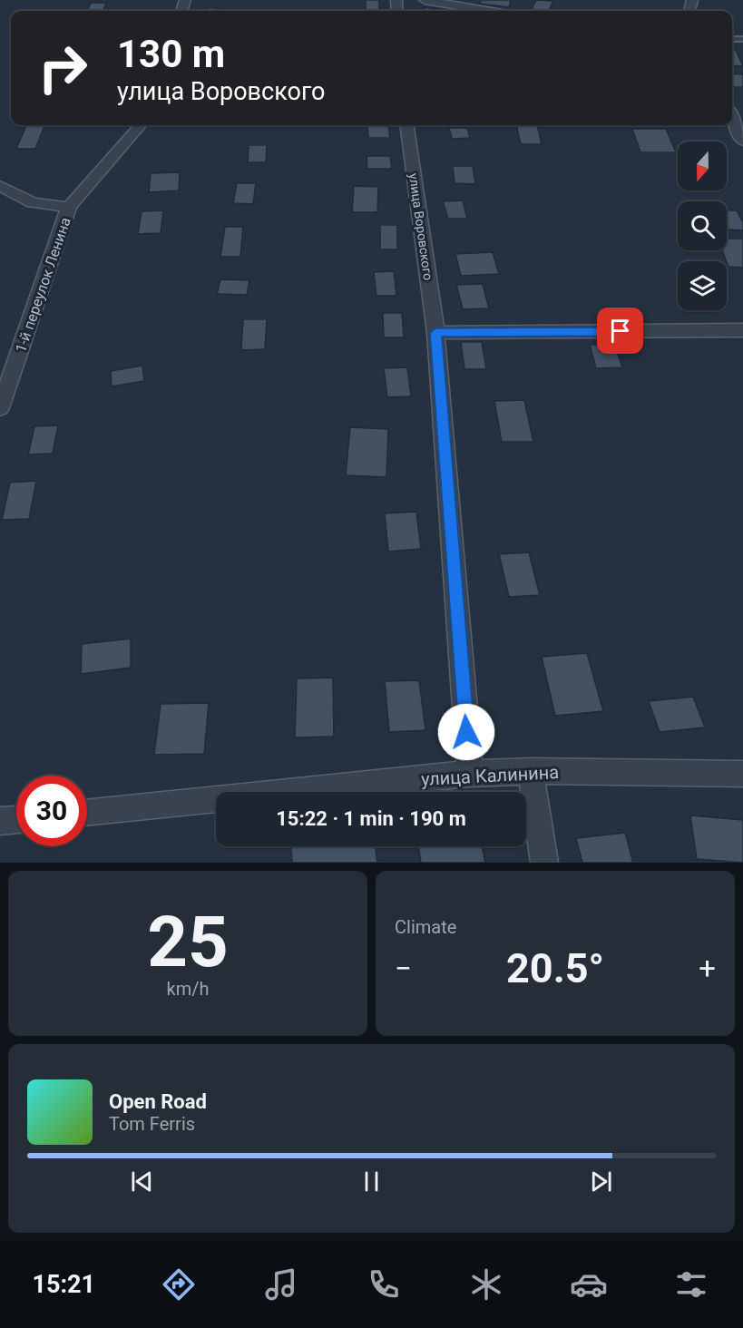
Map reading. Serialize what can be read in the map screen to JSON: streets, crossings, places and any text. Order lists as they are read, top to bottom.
{
  "streets": {
    "street": ["улица Воровского", "1-й переулок Ленина", "улица Калинина"]
  },
  "crossings": [
    ["улица Воровского", "улица Калинина"]
  ],
  "north": "bottom",
  "page": {
    "turn": ["130 m", "улица Воровского"],
    "limit": "30",
    "trip": "15:22 · 1 min · 190 m",
    "tile": [
      ["25", "km/h"],
      "Climate"
    ],
    "heat": ["−", "20.5°", "+"],
    "song": ["Open Road", "Tom Ferris"],
    "tabs": "15:21"
  }
}
